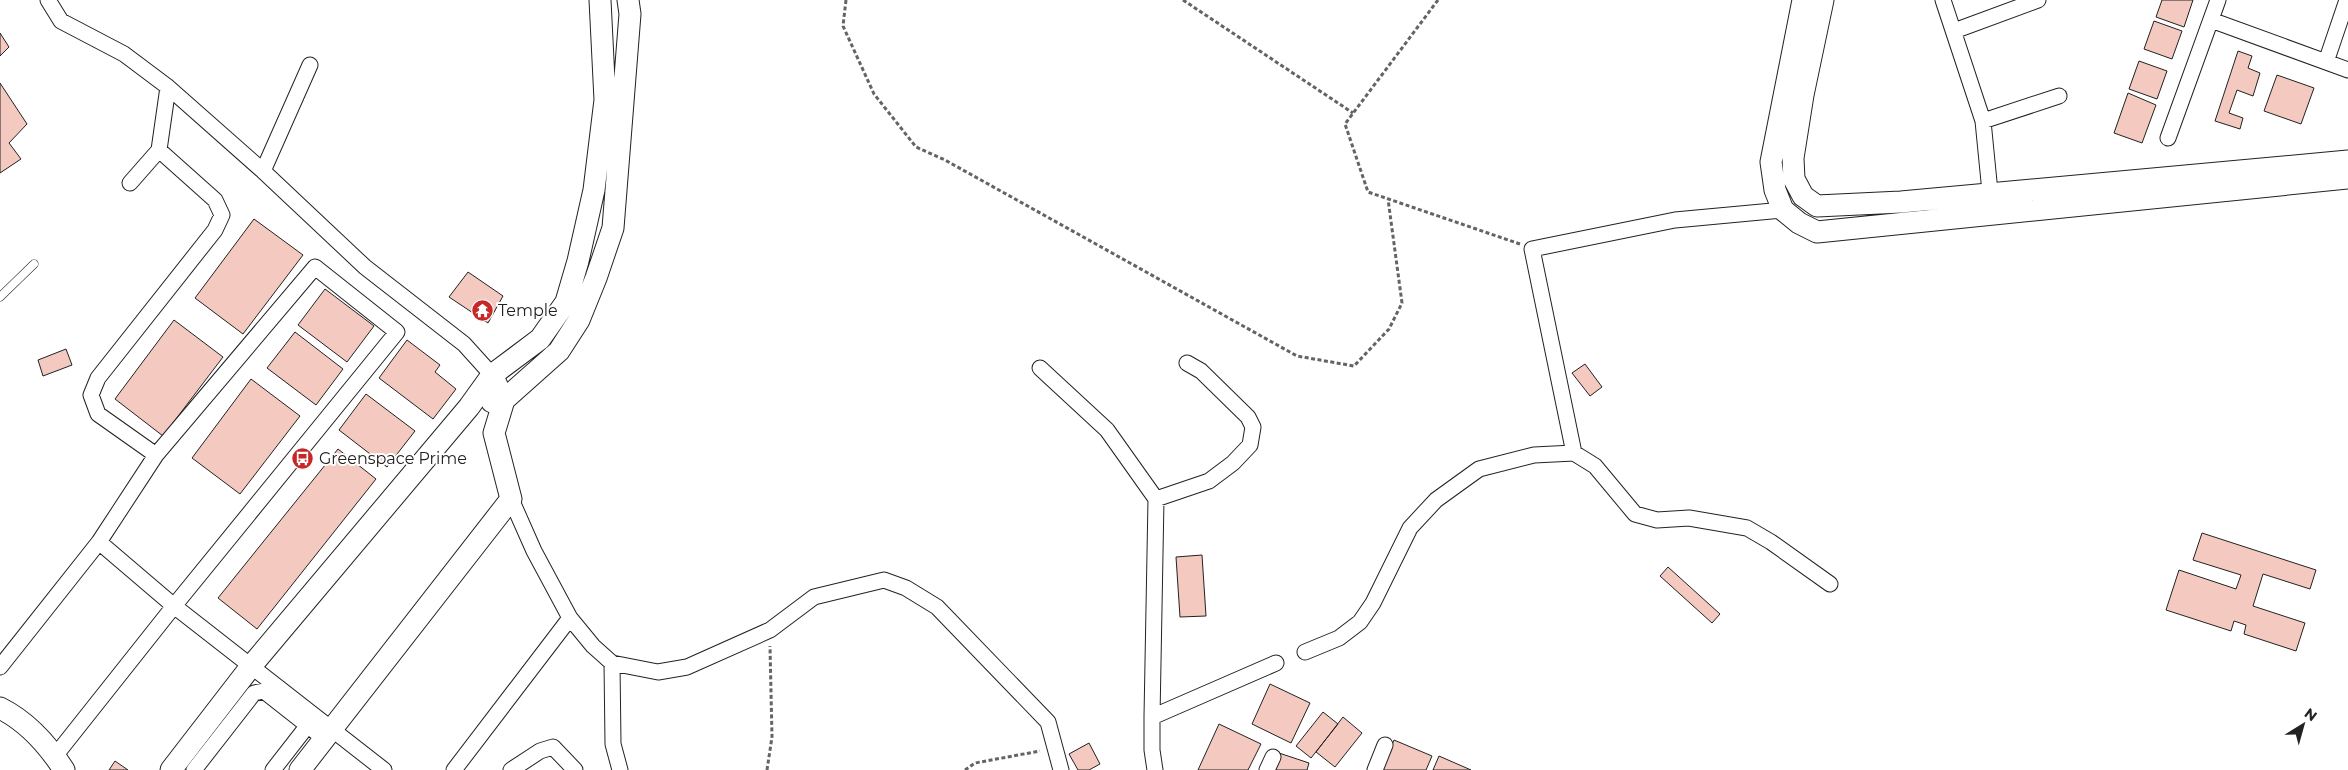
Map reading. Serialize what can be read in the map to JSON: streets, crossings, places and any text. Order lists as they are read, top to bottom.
{
  "places": {
    "temple": ["Temple"],
    "bus stop": ["Greenspace Prime"]
  },
  "north": "top right"
}
